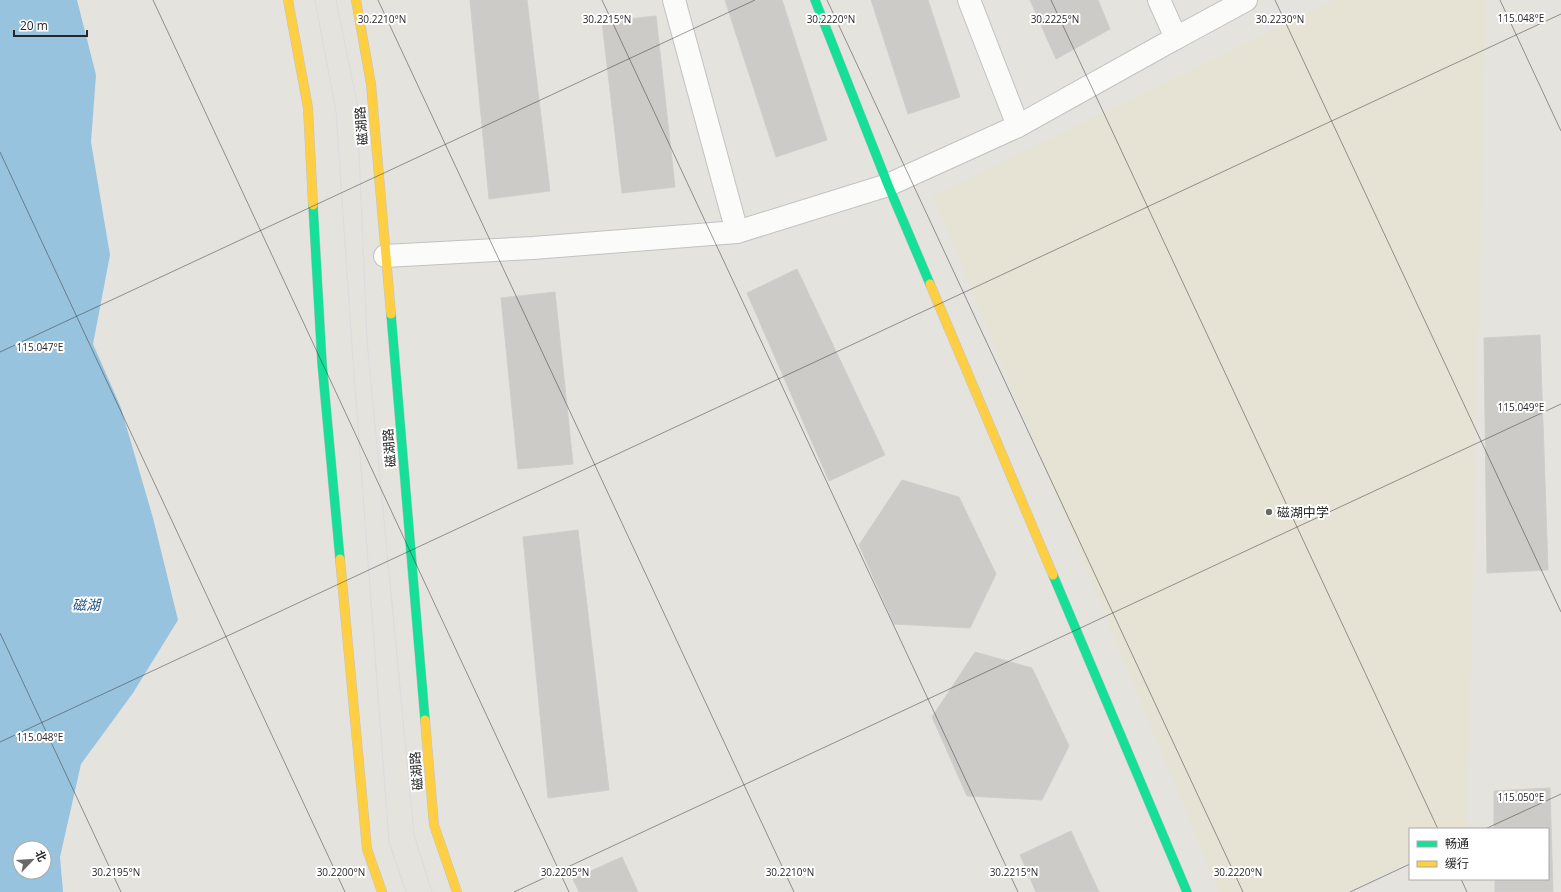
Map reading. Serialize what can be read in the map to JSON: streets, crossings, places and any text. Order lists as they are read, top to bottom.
{
  "streets": {
    "main road": ["磁湖路"]
  },
  "water": ["磁湖"],
  "places": ["磁湖中学"],
  "legend": ["畅通", "缓行"],
  "scale_bar": "20 m",
  "north": "top right",
  "coordinates": [
    "115.048°E",
    "30.2210°N",
    "30.2215°N",
    "30.2220°N",
    "30.2225°N",
    "30.2230°N",
    "115.047°E",
    "115.049°E",
    "115.050°E",
    "30.2195°N",
    "30.2200°N",
    "30.2205°N"
  ]
}
